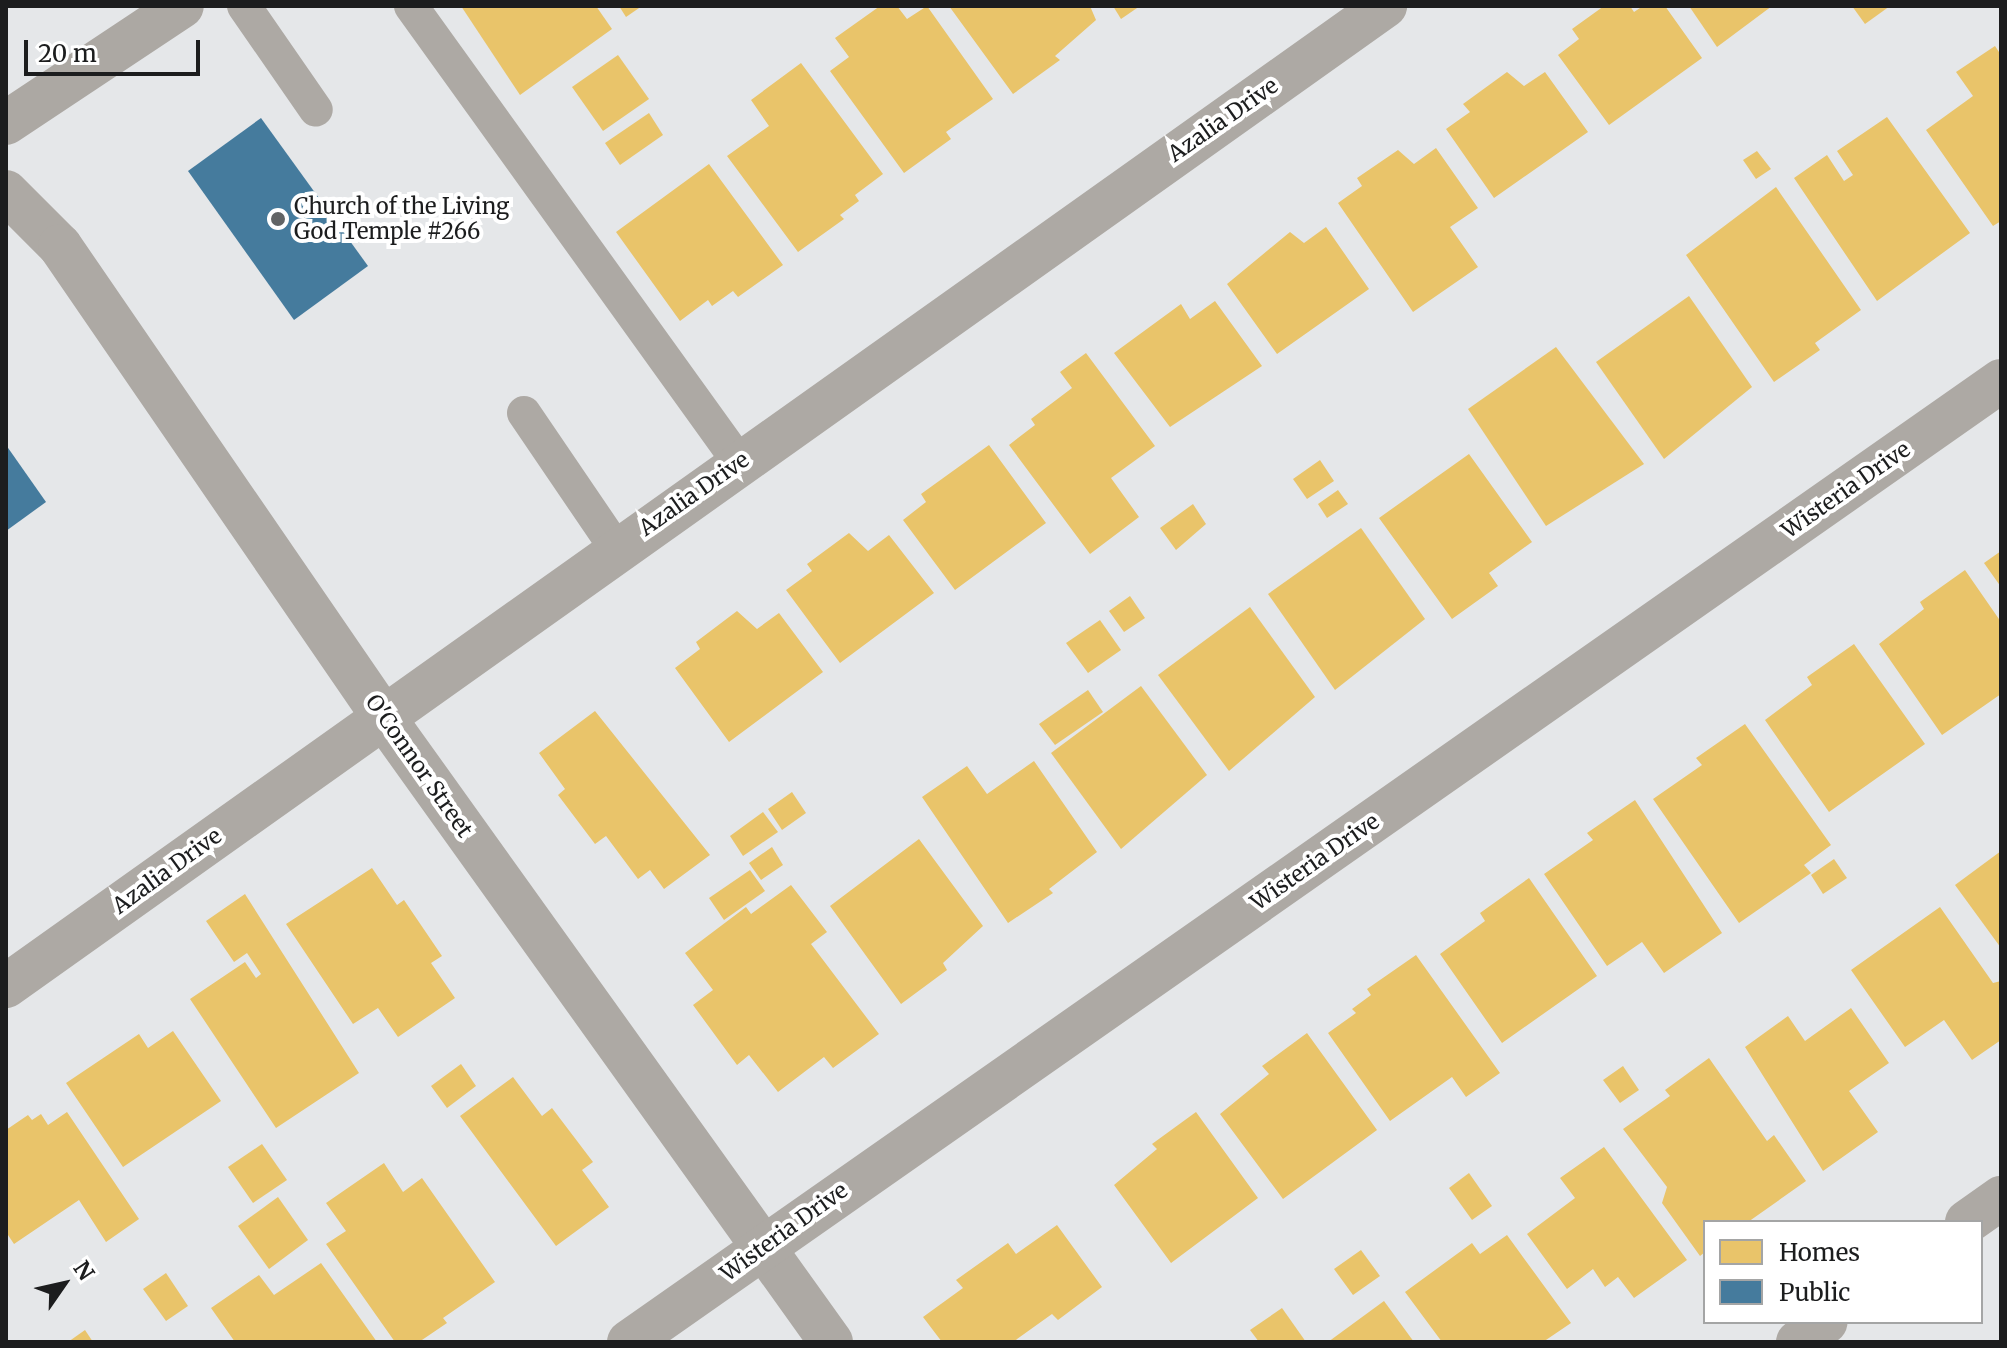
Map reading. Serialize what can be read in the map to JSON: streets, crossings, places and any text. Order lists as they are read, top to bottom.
{
  "streets": {
    "street": ["Azalia Drive", "Wisteria Drive", "O'Connor Street"]
  },
  "crossings": [
    ["Azalia Drive", "O'Connor Street"],
    ["Wisteria Drive", "O'Connor Street"]
  ],
  "places": ["Church of the Living God Temple #266"],
  "legend": ["Homes", "Public"],
  "scale_bar": "20 m",
  "north": "top right"
}
